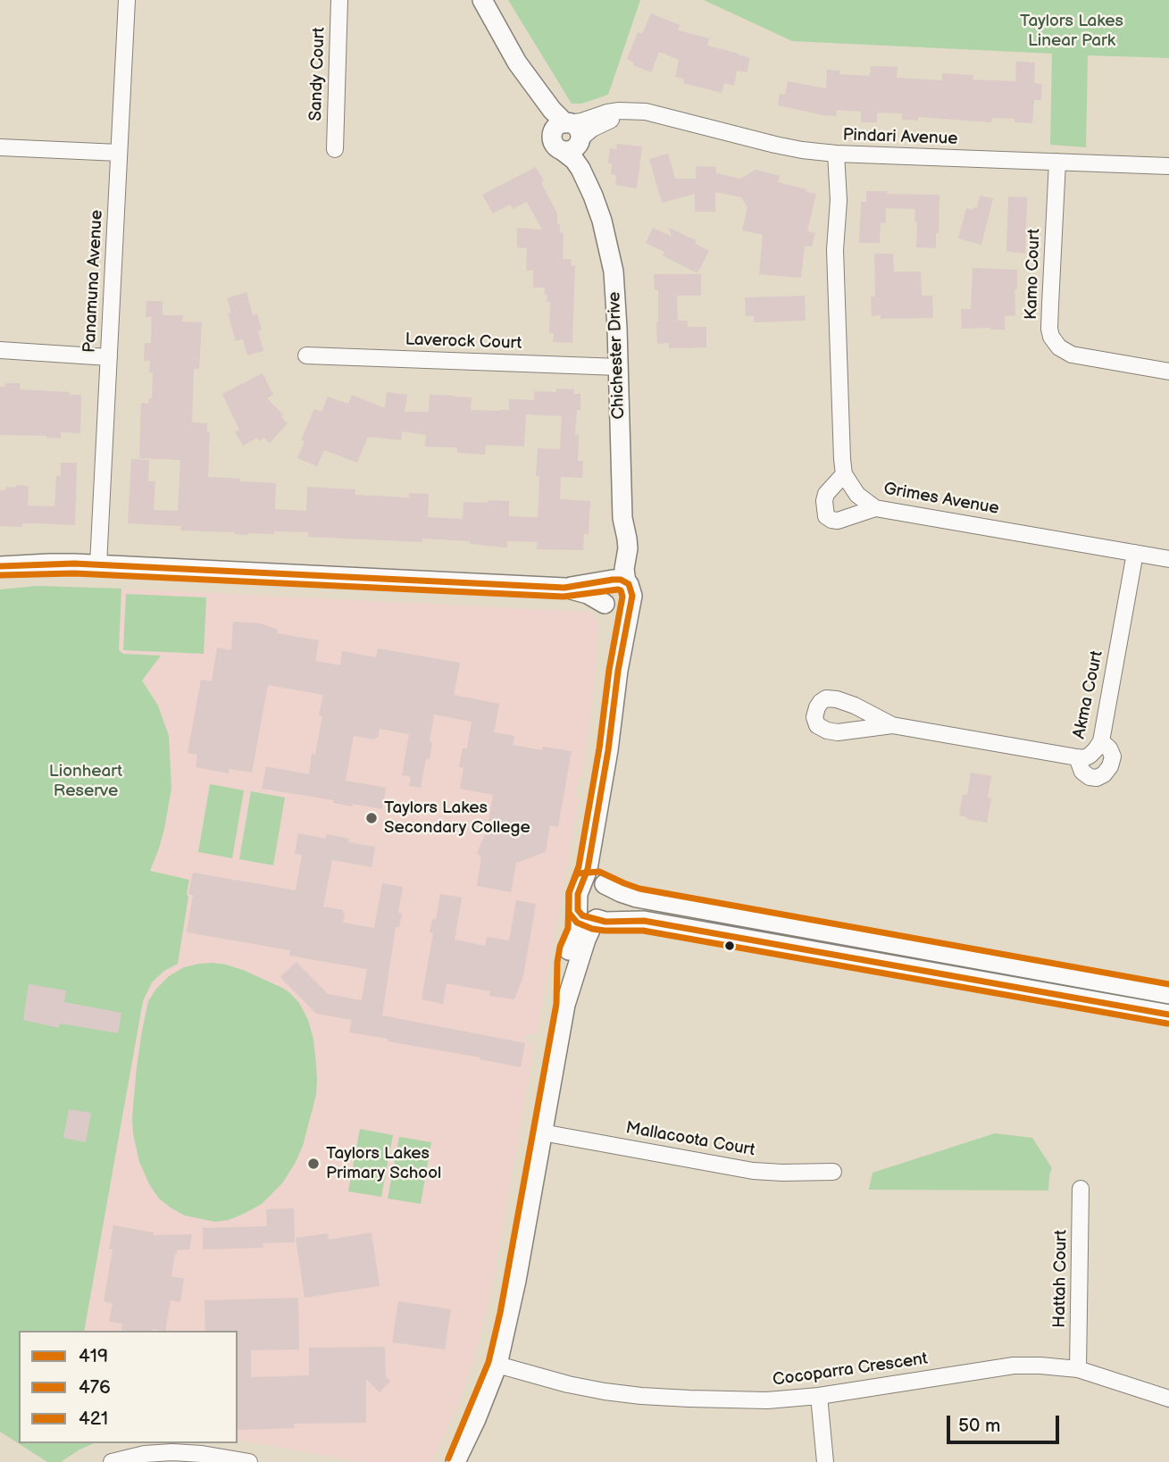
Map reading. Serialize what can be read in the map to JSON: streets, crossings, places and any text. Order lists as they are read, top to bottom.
{
  "streets": {
    "street": [
      "Sandy Court",
      "Pindari Avenue",
      "Kamo Court",
      "Panamuna Avenue",
      "Laverock Court",
      "Chichester Drive",
      "Grimes Avenue",
      "Akma Court",
      "Mallacoota Court",
      "Hattah Court",
      "Cocoparra Crescent"
    ]
  },
  "crossings": [
    ["Pindari Avenue", "Kamo Court"],
    ["Pindari Avenue", "Chichester Drive"],
    ["Laverock Court", "Chichester Drive"],
    ["Grimes Avenue", "Akma Court"],
    ["Hattah Court", "Cocoparra Crescent"]
  ],
  "parks": ["Taylors Lakes Linear Park", "Lionheart Reserve"],
  "places": ["Taylors Lakes Secondary College", "Taylors Lakes Primary School"],
  "lines": ["transit line 419", "transit line 476", "transit line 421"],
  "legend": ["419", "476", "421"],
  "scale_bar": "50 m"
}
